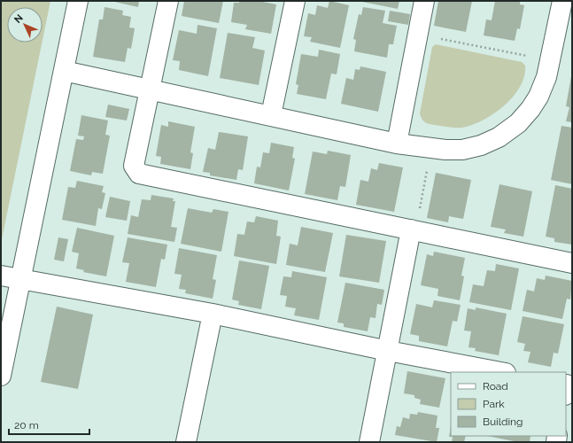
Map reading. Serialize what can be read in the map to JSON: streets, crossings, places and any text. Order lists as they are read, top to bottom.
{
  "legend": ["Road", "Park", "Building"],
  "scale_bar": "20 m",
  "north": "top left"
}
